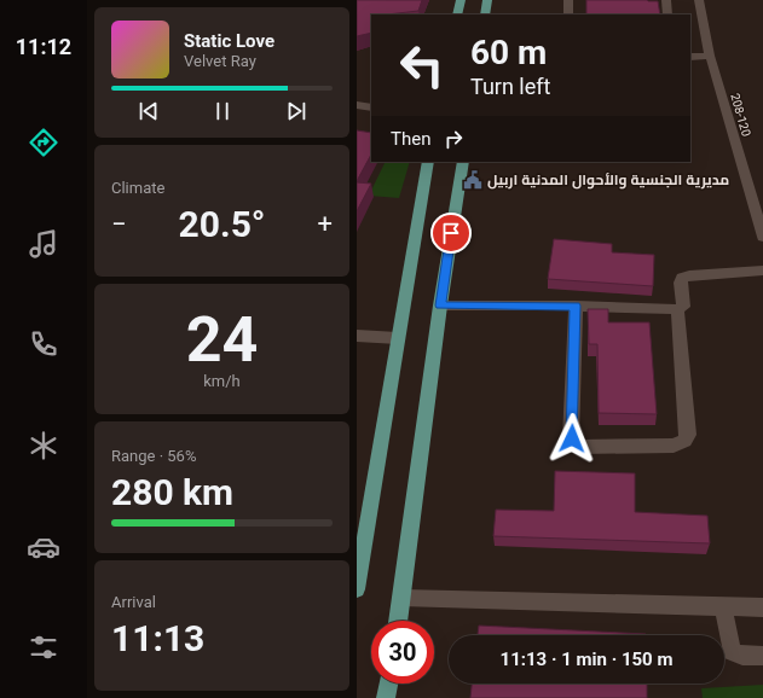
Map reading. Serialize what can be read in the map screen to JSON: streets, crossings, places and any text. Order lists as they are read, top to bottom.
{
  "streets": {
    "street": ["208-120"]
  },
  "places": {
    "public building": ["مديرية الجنسية والأحوال المدنية اربيل"]
  },
  "page": {
    "tabs": "11:12",
    "turn": ["60 m", "Turn left"],
    "song": ["Static Love", "Velvet Ray"],
    "then": "Then",
    "tile": [
      "Climate",
      ["24", "km/h"],
      ["Range · 56%", "280 km"],
      ["Arrival", "11:13"]
    ],
    "heat": ["−", "20.5°", "+"],
    "limit": "30",
    "trip": "11:13 · 1 min · 150 m"
  }
}
